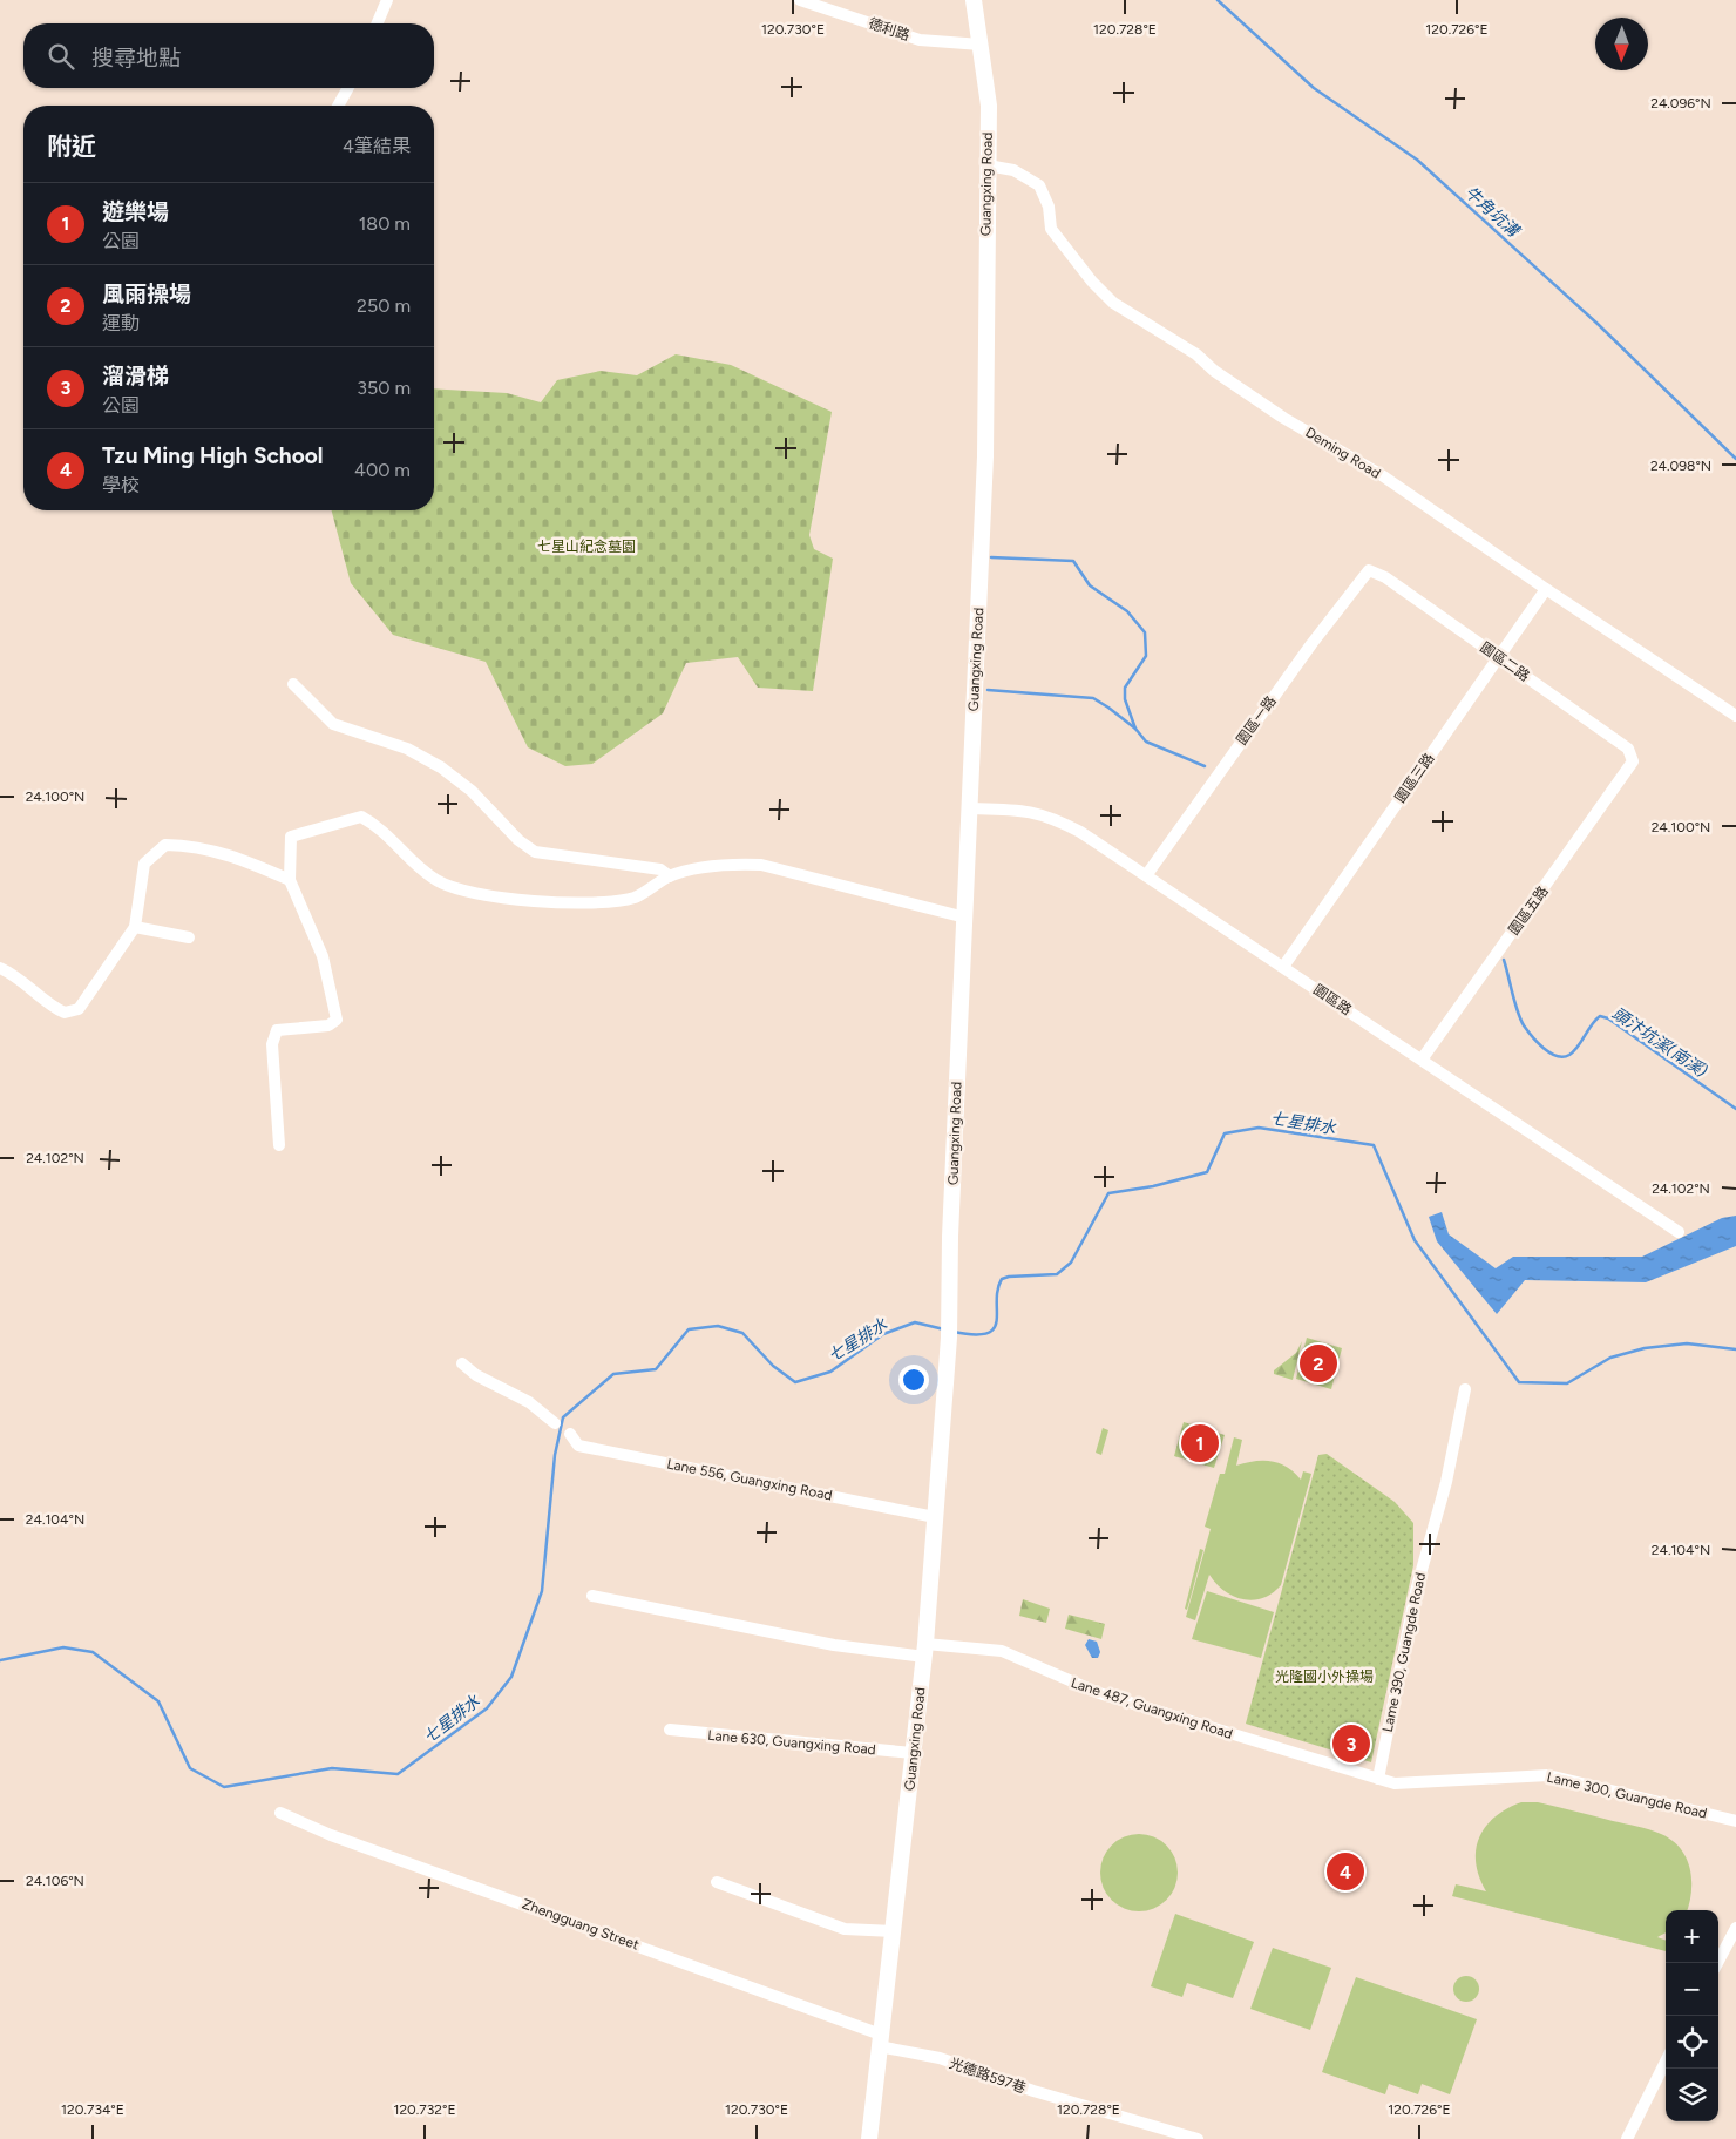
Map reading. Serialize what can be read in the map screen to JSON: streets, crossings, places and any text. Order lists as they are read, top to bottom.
{
  "streets": {
    "main road": ["Guangxing Road"],
    "street": [
      "德利路",
      "Deming Road",
      "園區二路",
      "園區一路",
      "園區三路",
      "園區五路",
      "園區路",
      "Lane 556, Guangxing Road",
      "Lame 390, Guangde Road",
      "Lane 487, Guangxing Road",
      "Lane 630, Guangxing Road",
      "Lame 300, Guangde Road",
      "Zhengguang Street",
      "光德路597巷"
    ]
  },
  "crossings": [
    ["德利路", "Guangxing Road"],
    ["Guangxing Road", "Deming Road"],
    ["Guangxing Road", "園區路"],
    ["Guangxing Road", "Lane 556, Guangxing Road"],
    ["Guangxing Road", "Lane 487, Guangxing Road"],
    ["Guangxing Road", "Lane 630, Guangxing Road"],
    ["Guangxing Road", "Zhengguang Street"],
    ["Guangxing Road", "光德路597巷"],
    ["Deming Road", "園區三路"],
    ["園區二路", "園區一路"],
    ["園區二路", "園區三路"],
    ["園區二路", "園區五路"],
    ["園區一路", "園區路"],
    ["園區三路", "園區路"],
    ["園區五路", "園區路"],
    ["Lame 390, Guangde Road", "Lane 487, Guangxing Road"],
    ["Lame 390, Guangde Road", "Lame 300, Guangde Road"],
    ["Lane 487, Guangxing Road", "Lame 300, Guangde Road"],
    ["Zhengguang Street", "光德路597巷"]
  ],
  "water": ["牛角坑溝", "頭汴坑溪(南溪)", "七星排水"],
  "parks": ["七星山紀念墓園", "光隆國小外操場"],
  "north": "bottom",
  "page": {
    "search": "搜尋地點",
    "heading": ["附近", "4筆結果"],
    "list": [
      {
        "mark": "1",
        "name": "遊樂場",
        "note": "公園",
        "value": "180 m"
      },
      {
        "mark": "2",
        "name": "風雨操場",
        "note": "運動",
        "value": "250 m"
      },
      {
        "mark": "3",
        "name": "溜滑梯",
        "note": "公園",
        "value": "350 m"
      },
      {
        "mark": "4",
        "name": "Tzu Ming High School",
        "note": "學校",
        "value": "400 m"
      }
    ],
    "pins": [
      "2",
      "1",
      "3",
      "4"
    ],
    "map_buttons": ["+", "−"]
  },
  "coordinates": [
    "120.730°E",
    "120.728°E",
    "120.726°E",
    "24.096°N",
    "24.098°N",
    "24.100°N",
    "24.102°N",
    "24.104°N",
    "24.106°N",
    "120.734°E",
    "120.732°E"
  ]
}
